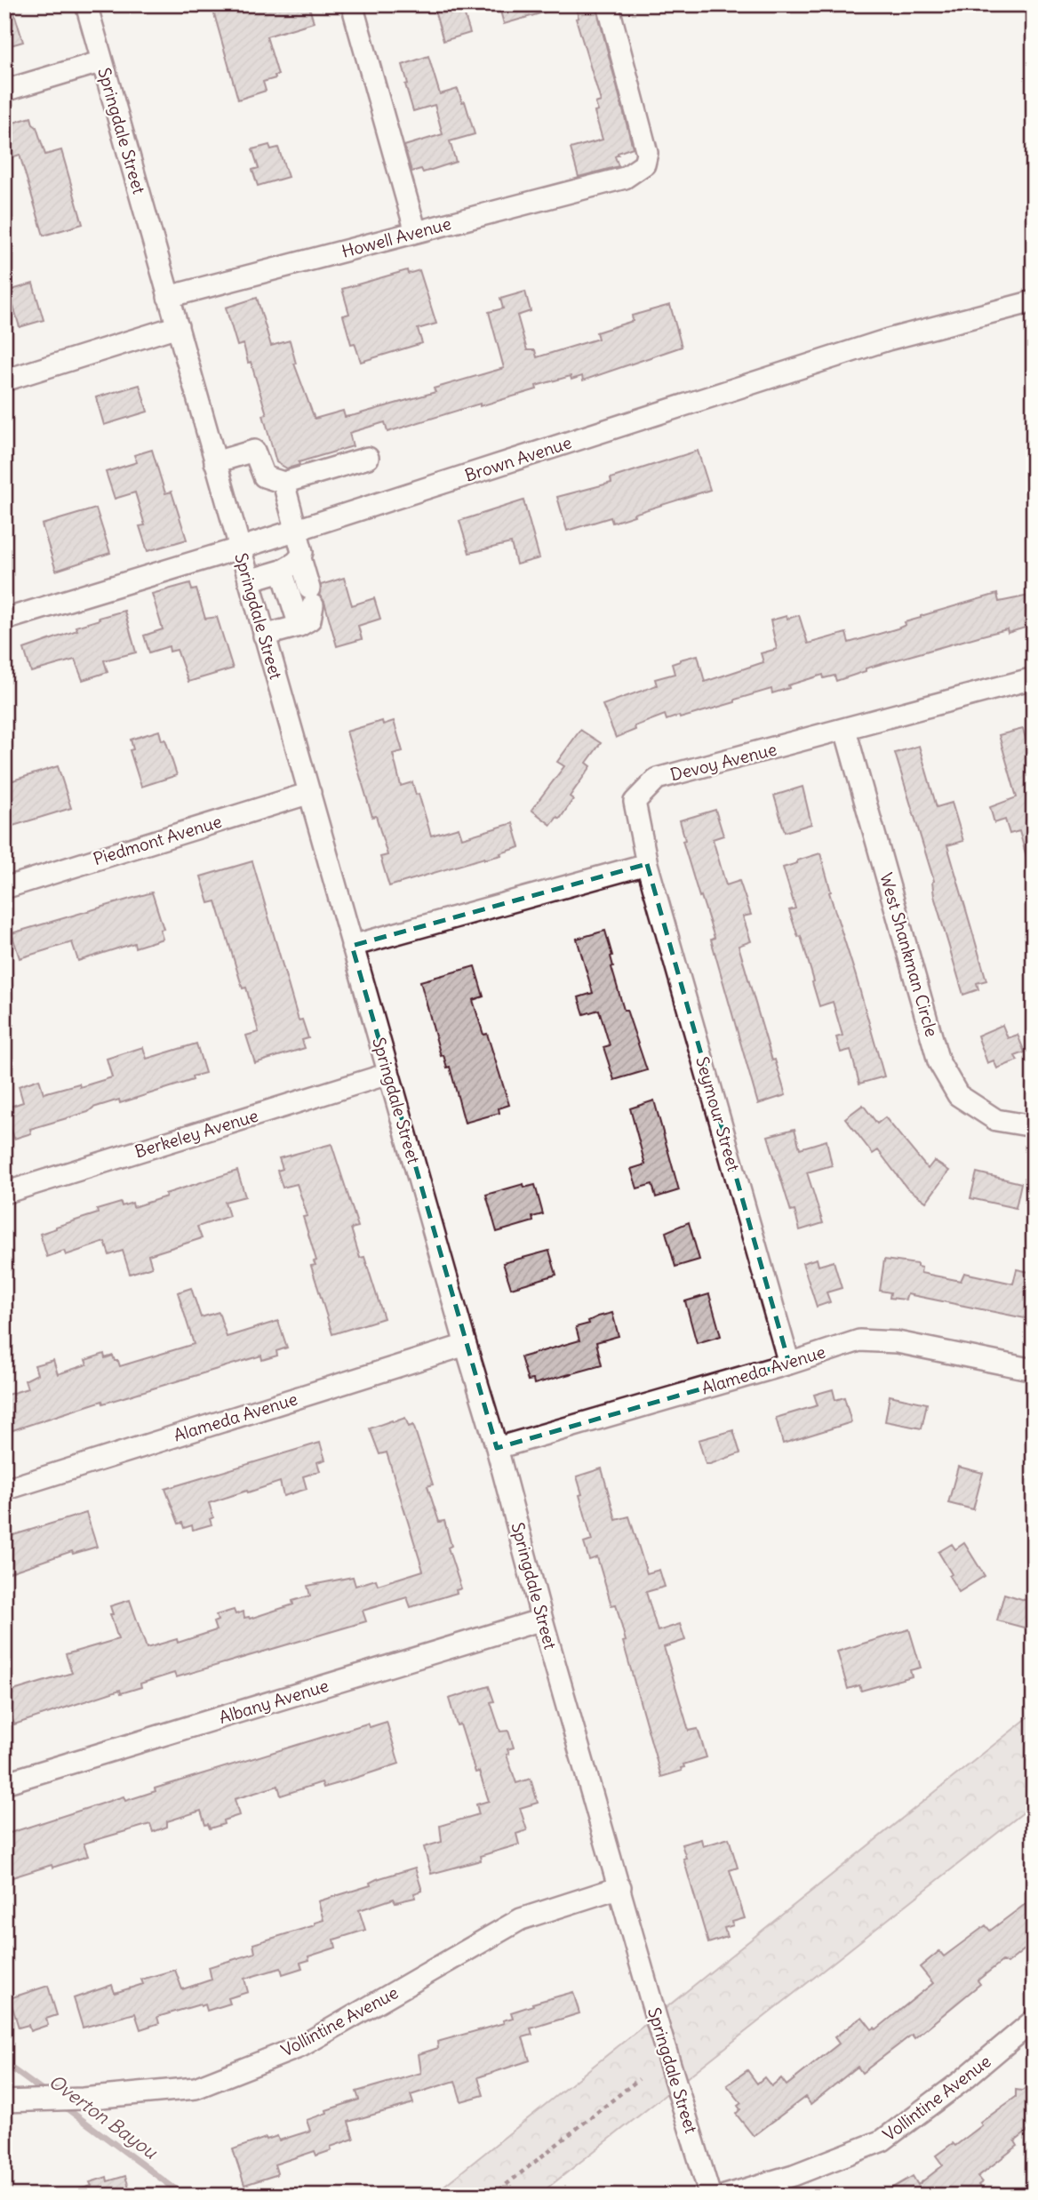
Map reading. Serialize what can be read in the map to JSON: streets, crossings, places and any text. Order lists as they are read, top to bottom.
{
  "streets": {
    "street": [
      "Springdale Street",
      "Howell Avenue",
      "Brown Avenue",
      "Devoy Avenue",
      "Piedmont Avenue",
      "West Shankman Circle",
      "Seymour Street",
      "Berkeley Avenue",
      "Alameda Avenue",
      "Albany Avenue",
      "Vollintine Avenue"
    ]
  },
  "crossings": [
    ["Springdale Street", "Howell Avenue"],
    ["Springdale Street", "Brown Avenue"],
    ["Springdale Street", "Piedmont Avenue"],
    ["Springdale Street", "Berkeley Avenue"],
    ["Springdale Street", "Alameda Avenue"],
    ["Springdale Street", "Albany Avenue"],
    ["Springdale Street", "Vollintine Avenue"],
    ["Devoy Avenue", "West Shankman Circle"],
    ["Devoy Avenue", "Seymour Street"],
    ["Seymour Street", "Alameda Avenue"]
  ],
  "water": ["Overton Bayou"]
}
